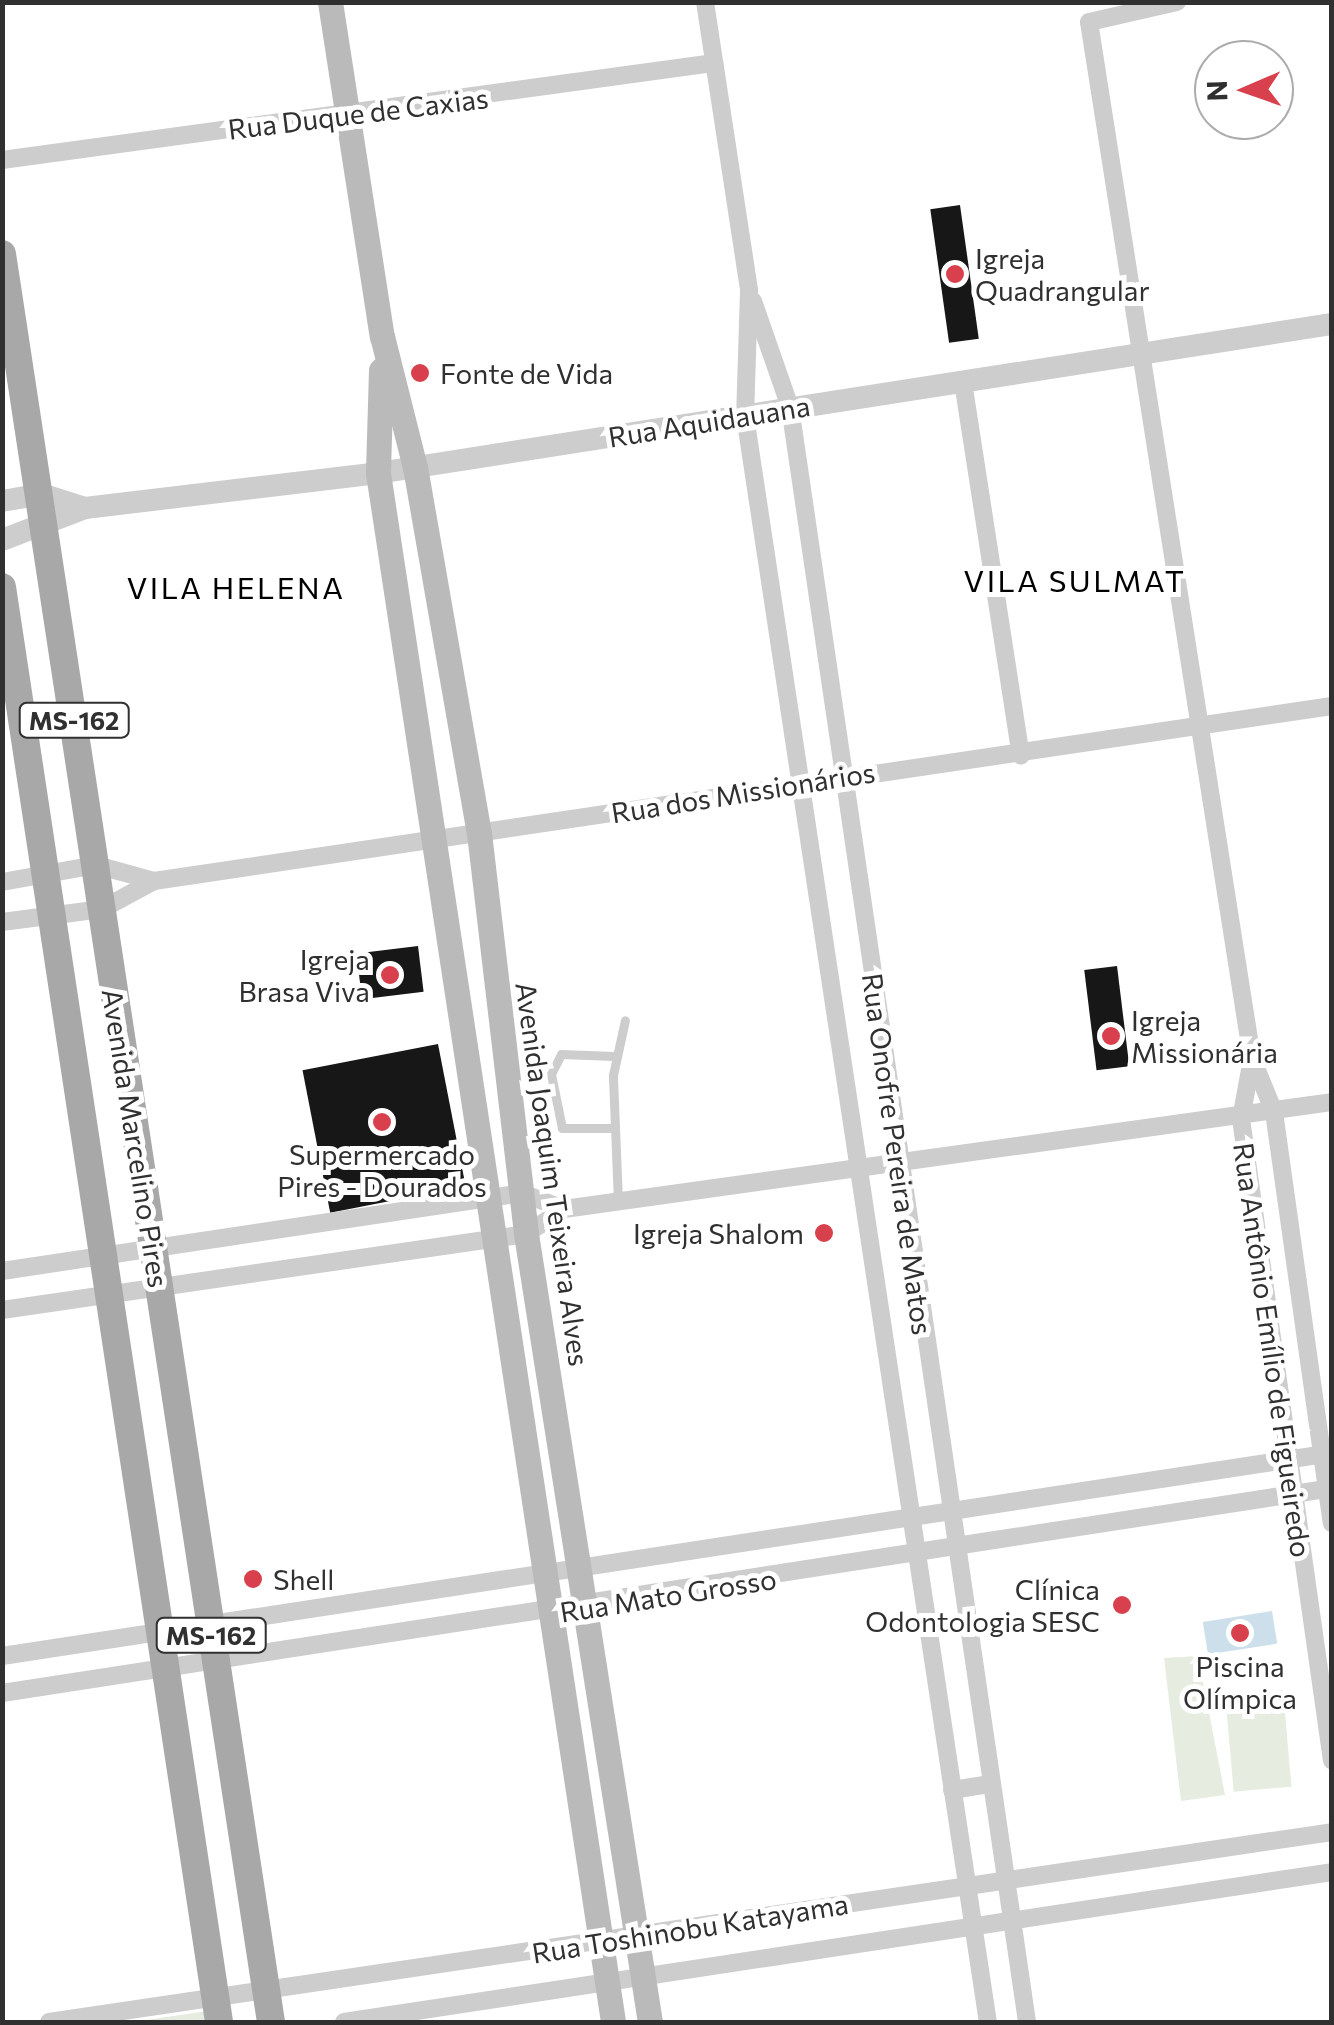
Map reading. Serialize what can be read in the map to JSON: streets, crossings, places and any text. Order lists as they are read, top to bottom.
{
  "streets": {
    "main road": ["MS-162", "Avenida Marcelino Pires", "Avenida Joaquim Teixeira Alves"],
    "street": [
      "Rua Duque de Caxias",
      "Rua Aquidauana",
      "Rua dos Missionários",
      "Rua Onofre Pereira de Matos",
      "Rua Antônio Emílio de Figueiredo",
      "Rua Mato Grosso",
      "Rua Toshinobu Katayama"
    ]
  },
  "crossings": [
    ["Rua Duque de Caxias", "Rua Onofre Pereira de Matos"],
    ["Rua Duque de Caxias", "Avenida Joaquim Teixeira Alves"],
    ["Rua Aquidauana", "Avenida Marcelino Pires"],
    ["Rua Aquidauana", "Rua Onofre Pereira de Matos"],
    ["Rua Aquidauana", "Avenida Joaquim Teixeira Alves"],
    ["Rua Aquidauana", "Rua Antônio Emílio de Figueiredo"],
    ["Rua dos Missionários", "Avenida Marcelino Pires"],
    ["Rua dos Missionários", "Rua Onofre Pereira de Matos"],
    ["Rua dos Missionários", "Avenida Joaquim Teixeira Alves"],
    ["Rua dos Missionários", "Rua Antônio Emílio de Figueiredo"],
    ["Avenida Marcelino Pires", "Rua Mato Grosso"],
    ["Avenida Marcelino Pires", "Rua Toshinobu Katayama"],
    ["Rua Onofre Pereira de Matos", "Rua Mato Grosso"],
    ["Rua Onofre Pereira de Matos", "Rua Toshinobu Katayama"],
    ["Avenida Joaquim Teixeira Alves", "Rua Mato Grosso"],
    ["Avenida Joaquim Teixeira Alves", "Rua Toshinobu Katayama"],
    ["Rua Antônio Emílio de Figueiredo", "Rua Mato Grosso"]
  ],
  "districts": ["VILA SULMAT", "VILA HELENA"],
  "places": [
    "Igreja Quadrangular",
    "Fonte de Vida",
    "Igreja Brasa Viva",
    "Igreja Missionária",
    "Supermercado Pires - Dourados",
    "Igreja Shalom",
    "Shell",
    "Clínica Odontologia SESC",
    "Piscina Olímpica"
  ],
  "north": "left"
}
